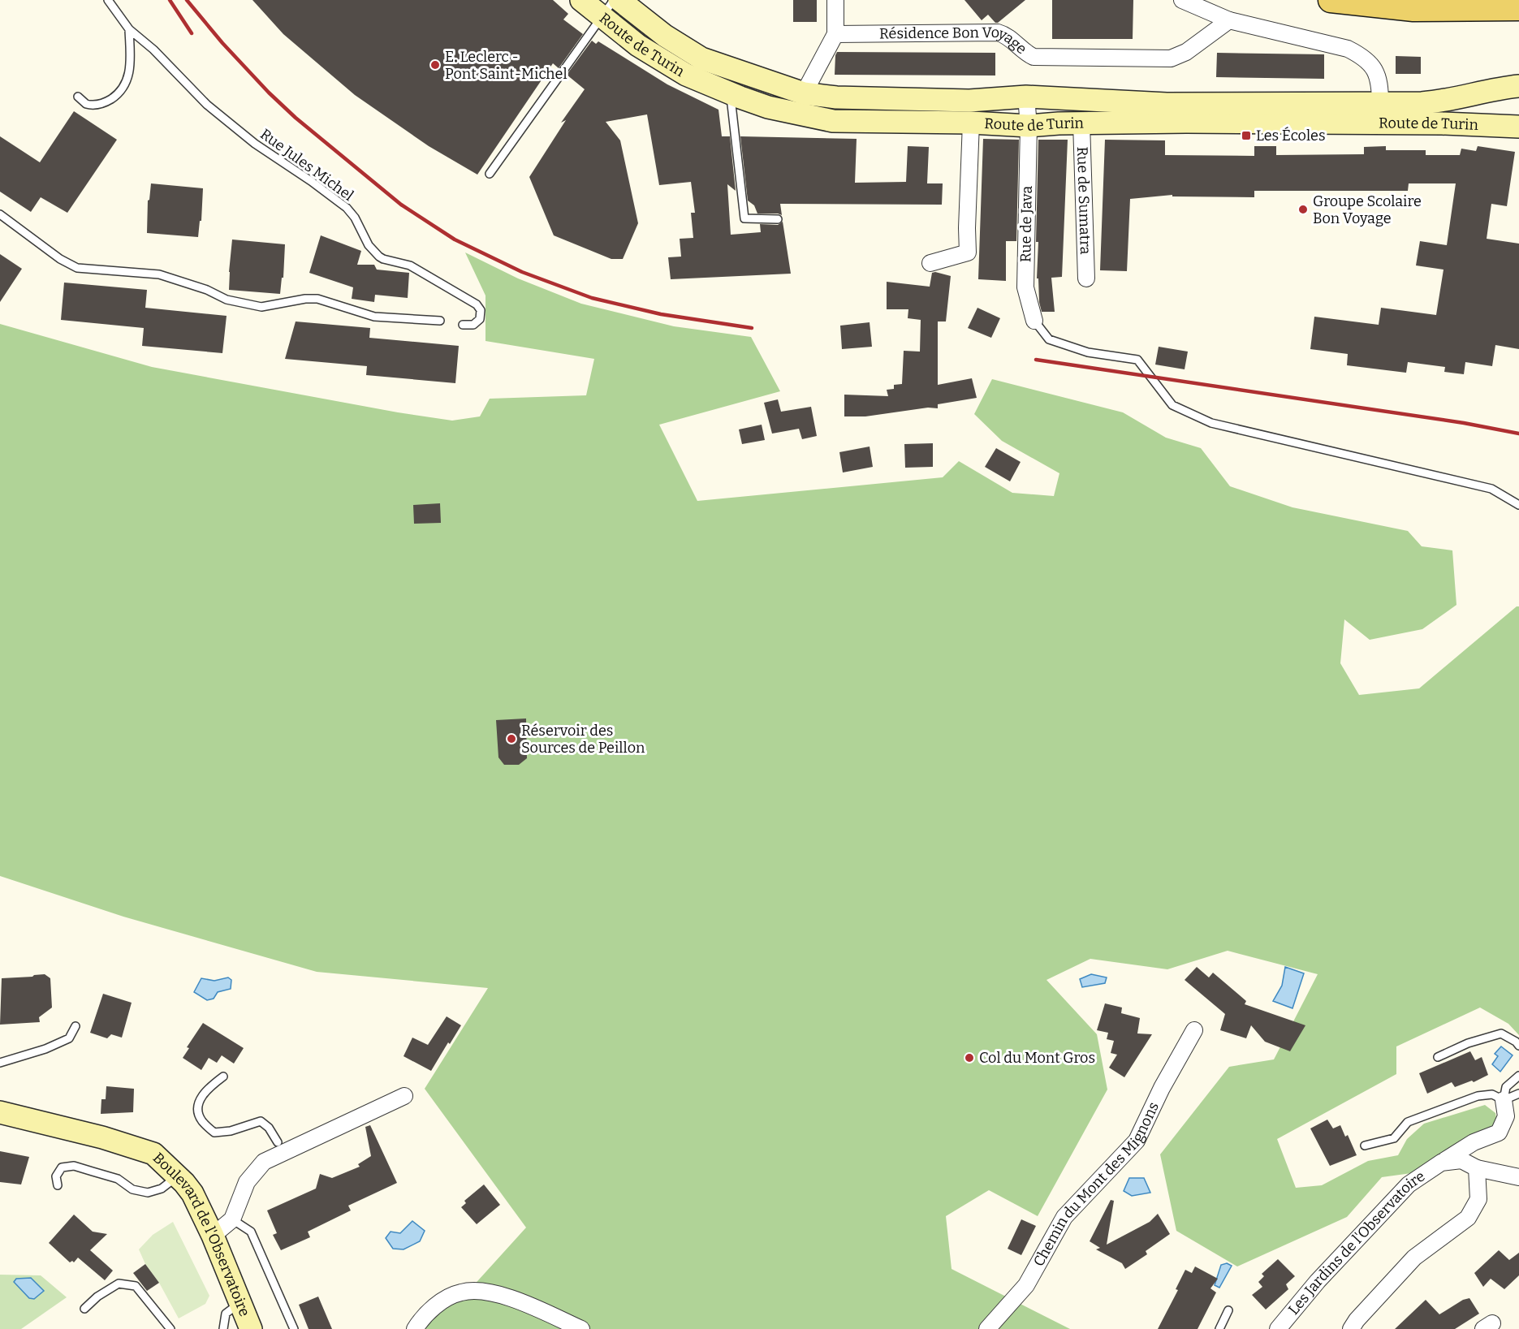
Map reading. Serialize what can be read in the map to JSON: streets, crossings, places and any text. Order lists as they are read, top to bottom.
{
  "streets": {
    "main road": ["Route de Turin", "Boulevard de l'Observatoire"],
    "street": [
      "Résidence Bon Voyage",
      "Rue de Sumatra",
      "Rue de Java",
      "Chemin du Mont des Mignons",
      "Les Jardins de l'Observatoire"
    ],
    "lane": ["Rue Jules Michel"]
  },
  "crossings": [
    ["Route de Turin", "Rue de Sumatra"],
    ["Route de Turin", "Rue de Java"]
  ],
  "places": {
    "other": [
      "E. Leclerc - Pont Saint-Michel",
      "Groupe Scolaire Bon Voyage",
      "Réservoir des Sources de Peillon",
      "Col du Mont Gros"
    ],
    "transit": ["Les Écoles"]
  }
}
